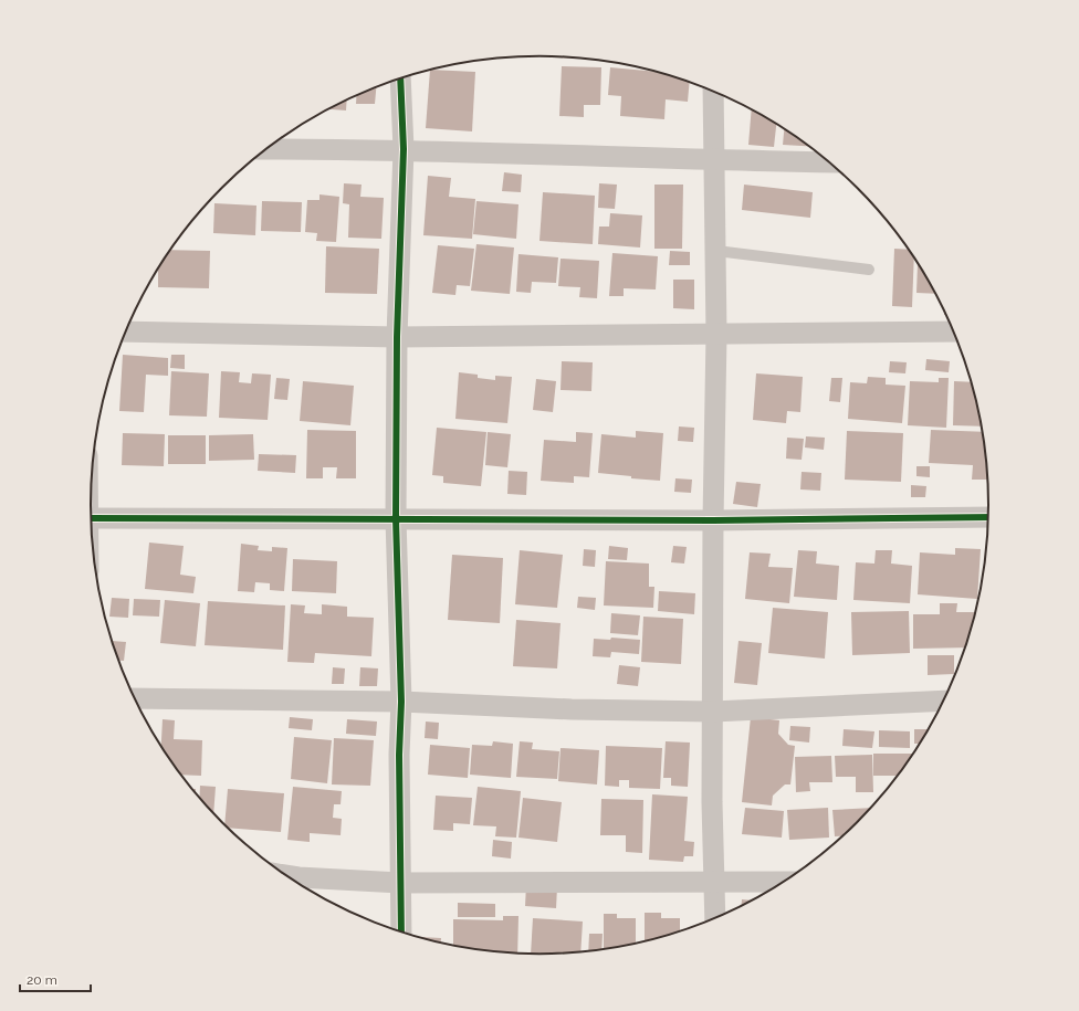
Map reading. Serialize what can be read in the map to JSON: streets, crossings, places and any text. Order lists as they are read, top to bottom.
{
  "scale_bar": "20 m"
}
